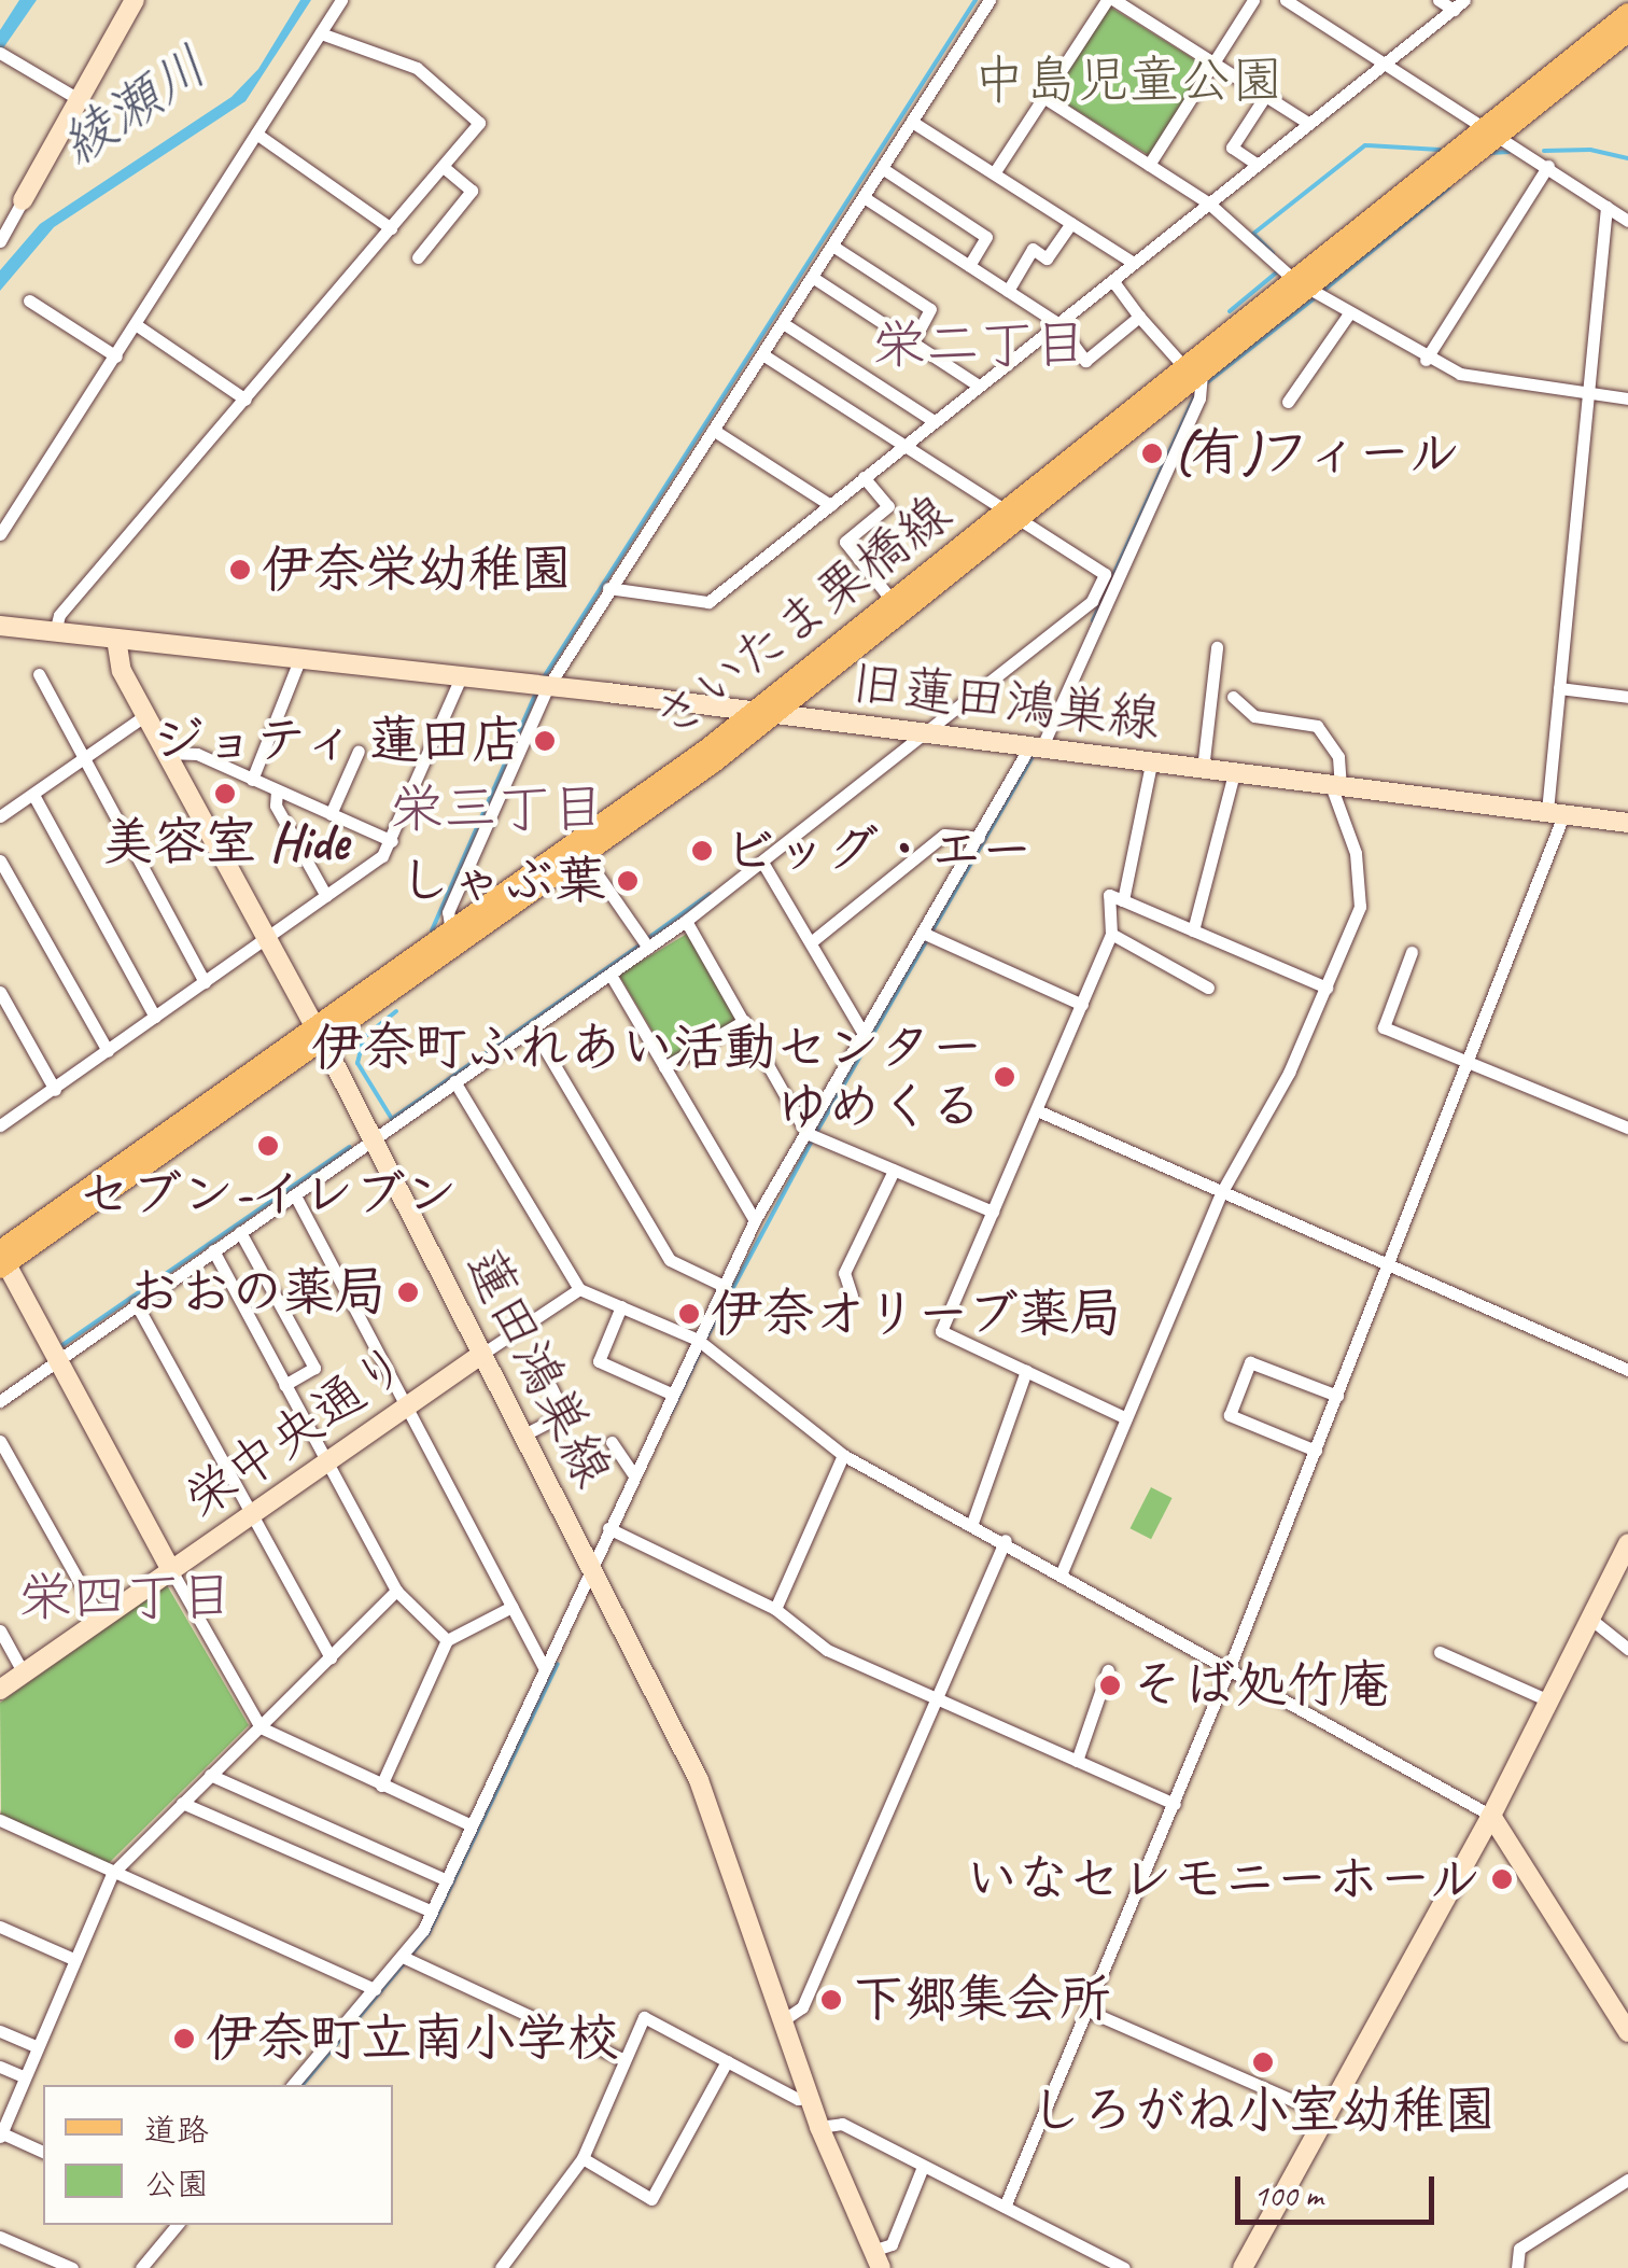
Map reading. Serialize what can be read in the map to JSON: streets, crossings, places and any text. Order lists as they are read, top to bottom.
{
  "streets": {
    "main road": ["さいたま栗橋線"],
    "street": ["旧蓮田鴻巣線", "蓮田鴻巣線", "栄中央通り"]
  },
  "crossings": [
    ["さいたま栗橋線", "旧蓮田鴻巣線"],
    ["さいたま栗橋線", "蓮田鴻巣線"],
    ["旧蓮田鴻巣線", "蓮田鴻巣線"],
    ["蓮田鴻巣線", "栄中央通り"]
  ],
  "districts": ["栄二丁目", "栄三丁目", "栄四丁目"],
  "water": ["綾瀬川"],
  "parks": ["中島児童公園"],
  "places": [
    "(有)フィール",
    "伊奈栄幼稚園",
    "ジョティ 蓮田店",
    "美容室 Hide",
    "ビッグ・エー",
    "しゃぶ葉",
    "伊奈町ふれあい活動センター ゆめくる",
    "セブン-イレブン",
    "おおの薬局",
    "伊奈オリーブ薬局",
    "そば処竹庵",
    "いなセレモニーホール",
    "下郷集会所",
    "伊奈町立南小学校",
    "しろがね小室幼稚園"
  ],
  "legend": ["道路", "公園"],
  "scale_bar": "100 m"
}
